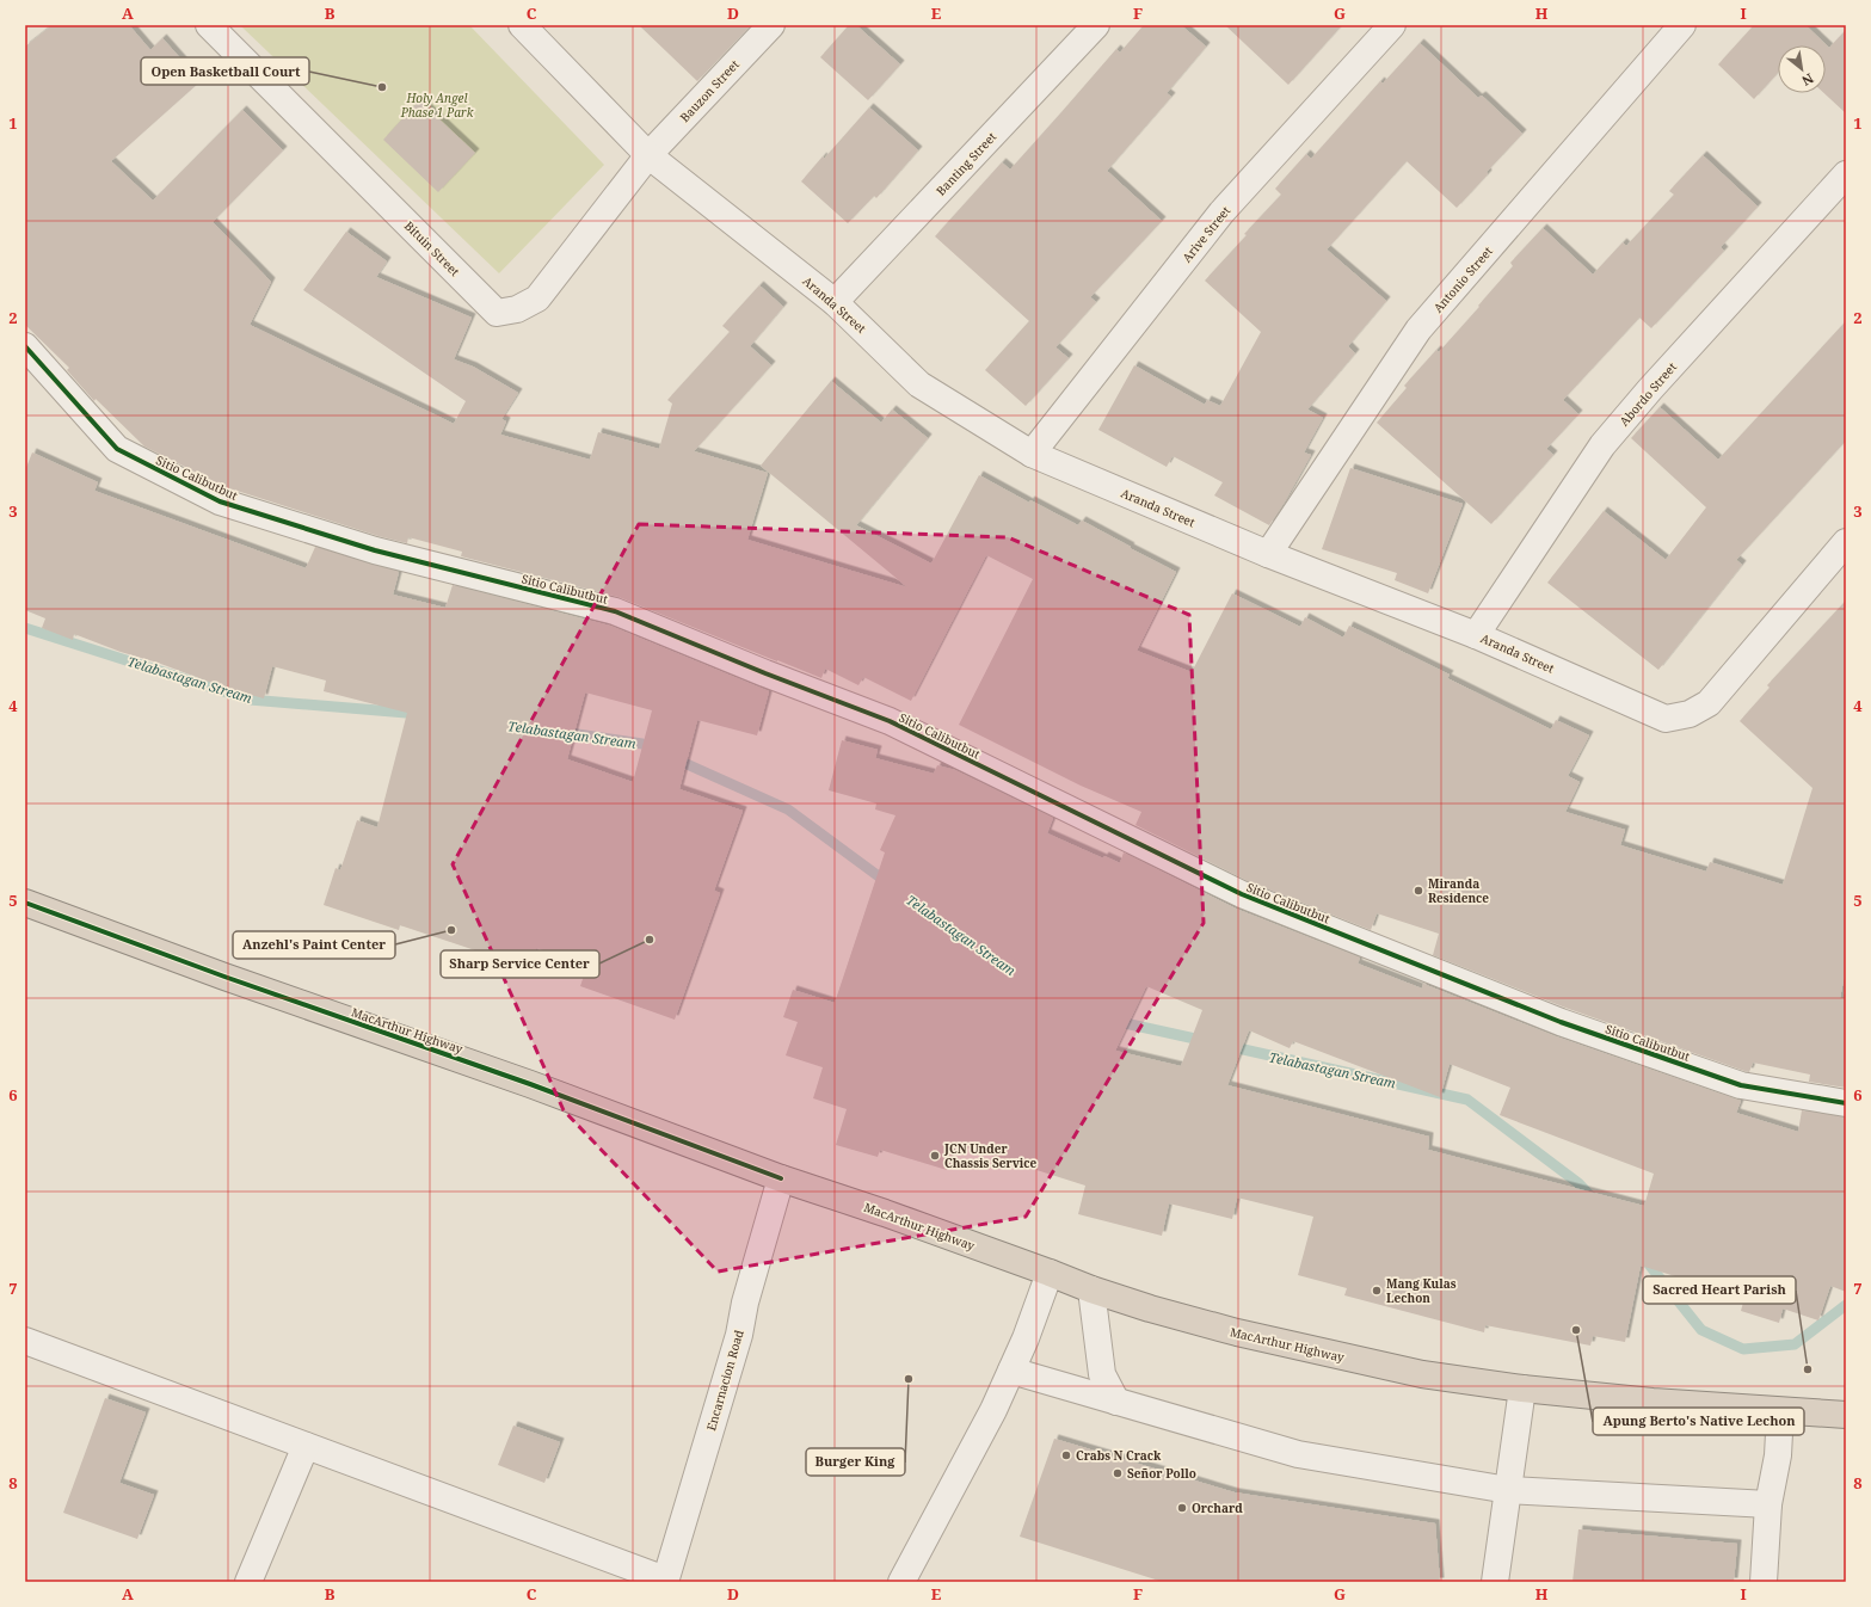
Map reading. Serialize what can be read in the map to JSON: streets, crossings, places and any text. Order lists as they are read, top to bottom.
{
  "streets": {
    "highway": ["MacArthur Highway"],
    "street": [
      "Bauzon Street",
      "Banting Street",
      "Arive Street",
      "Bituin Street",
      "Antonio Street",
      "Aranda Street",
      "Abordo Street",
      "Sitio Calibutbut",
      "Encarnacion Road"
    ]
  },
  "crossings": [
    ["Bauzon Street", "Bituin Street"],
    ["Bauzon Street", "Aranda Street"],
    ["Banting Street", "Aranda Street"],
    ["Arive Street", "Aranda Street"],
    ["Bituin Street", "Aranda Street"],
    ["Antonio Street", "Aranda Street"],
    ["Aranda Street", "Abordo Street"],
    ["MacArthur Highway", "Encarnacion Road"]
  ],
  "water": ["Telabastagan Stream"],
  "parks": ["Holy Angel Phase 1 Park"],
  "places": [
    "Open Basketball Court",
    "Miranda Residence",
    "Anzehl's Paint Center",
    "Sharp Service Center",
    "JCN Under Chassis Service",
    "Mang Kulas Lechon",
    "Apung Berto's Native Lechon",
    "Sacred Heart Parish",
    "Burger King",
    "Crabs N Crack",
    "Señor Pollo",
    "Orchard"
  ],
  "north": "bottom right",
  "grid": {
    "columns": [
      "A",
      "B",
      "C",
      "D",
      "E",
      "F",
      "G",
      "H",
      "I"
    ],
    "rows": [
      "1",
      "2",
      "3",
      "4",
      "5",
      "6",
      "7",
      "8"
    ]
  }
}
